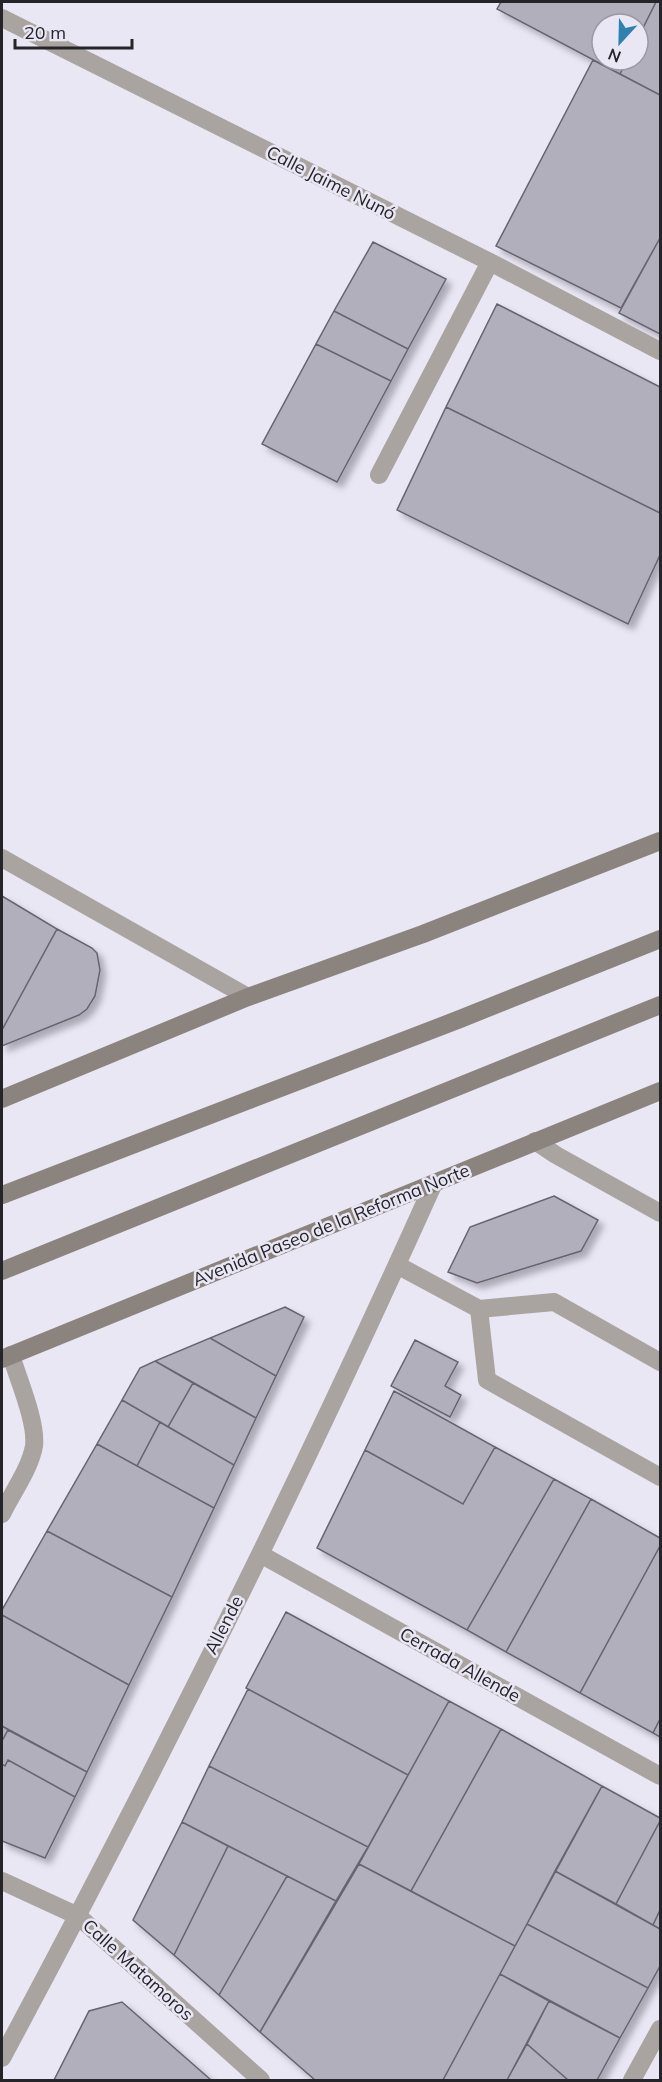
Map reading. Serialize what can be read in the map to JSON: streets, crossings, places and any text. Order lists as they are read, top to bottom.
{
  "streets": {
    "street": [
      "Calle Jaime Nunó",
      "Avenida Paseo de la Reforma Norte",
      "Allende",
      "Cerrada Allende",
      "Calle Matamoros"
    ]
  },
  "crossings": [
    ["Avenida Paseo de la Reforma Norte", "Allende"],
    ["Allende", "Cerrada Allende"],
    ["Allende", "Calle Matamoros"]
  ],
  "scale_bar": "20 m",
  "north": "bottom"
}
